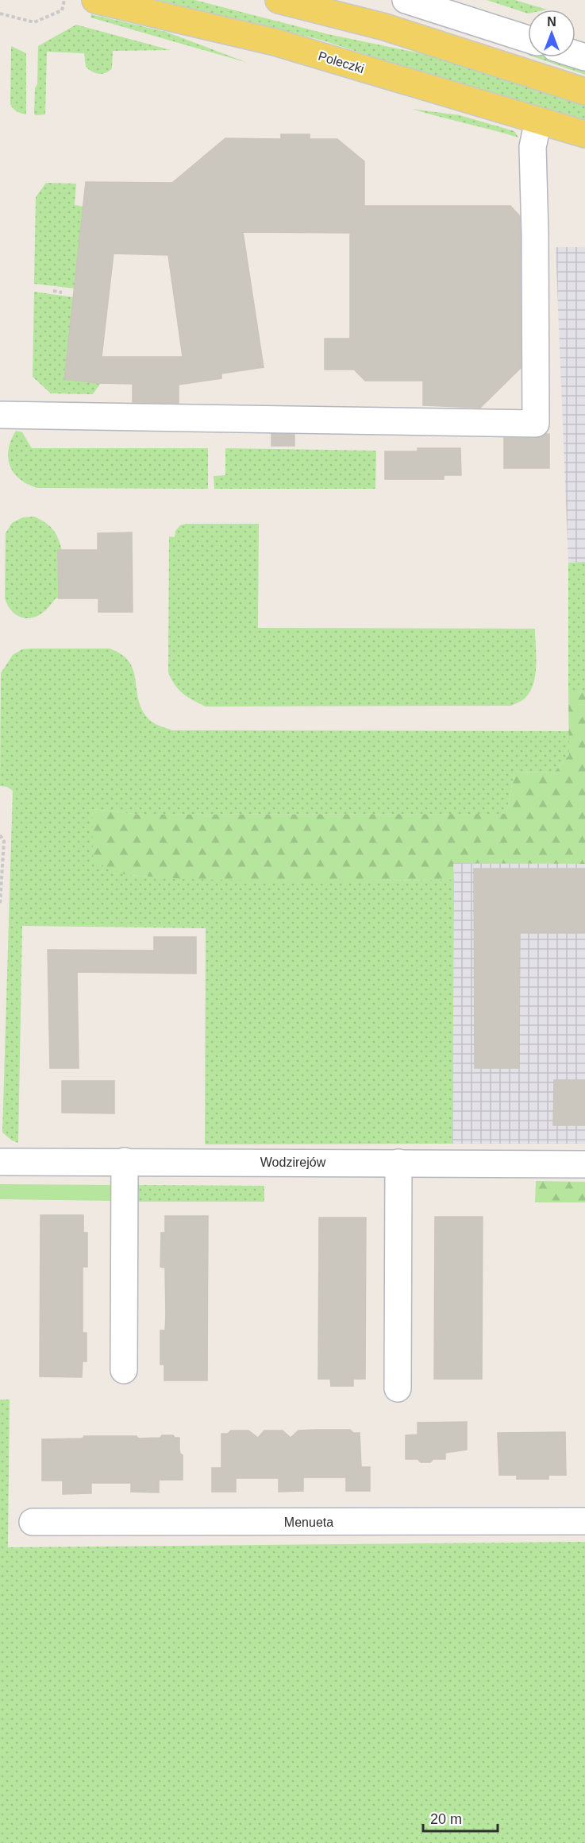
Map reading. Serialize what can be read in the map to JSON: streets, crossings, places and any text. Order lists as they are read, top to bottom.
{
  "streets": {
    "main road": ["Poleczki"],
    "street": ["Wodzirejów", "Menueta"]
  },
  "scale_bar": "20 m",
  "north": "top"
}
